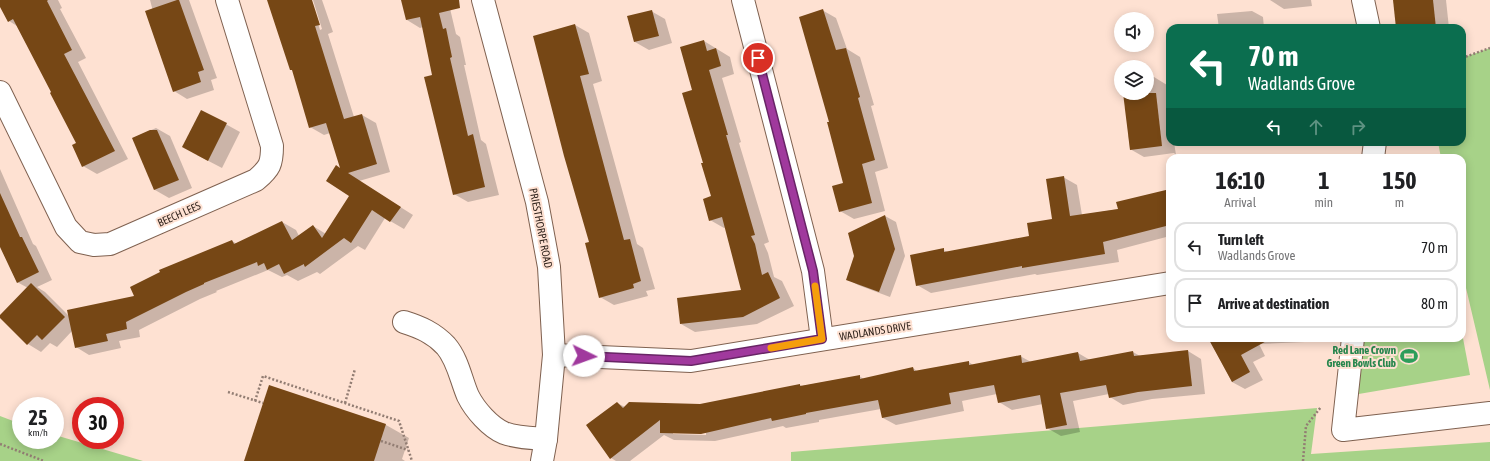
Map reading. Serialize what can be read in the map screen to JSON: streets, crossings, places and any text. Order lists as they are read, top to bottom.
{
  "streets": {
    "street": ["BEECH LEES", "PRIESTHORPE ROAD", "WADLANDS DRIVE"]
  },
  "crossings": [
    ["PRIESTHORPE ROAD", "WADLANDS DRIVE"]
  ],
  "places": {
    "sports": ["Red Lane Crown Green Bowls Club"]
  },
  "page": {
    "turn": ["70 m", "Wadlands Grove"],
    "eta": [
      "16:10",
      "Arrival",
      "1",
      "min",
      "150",
      "m"
    ],
    "list": [
      {
        "name": "Turn left",
        "note": "Wadlands Grove",
        "value": "70 m"
      },
      {
        "name": "Arrive at destination",
        "value": "80 m"
      }
    ],
    "speed": "25 km/h",
    "limit": "30"
  }
}
